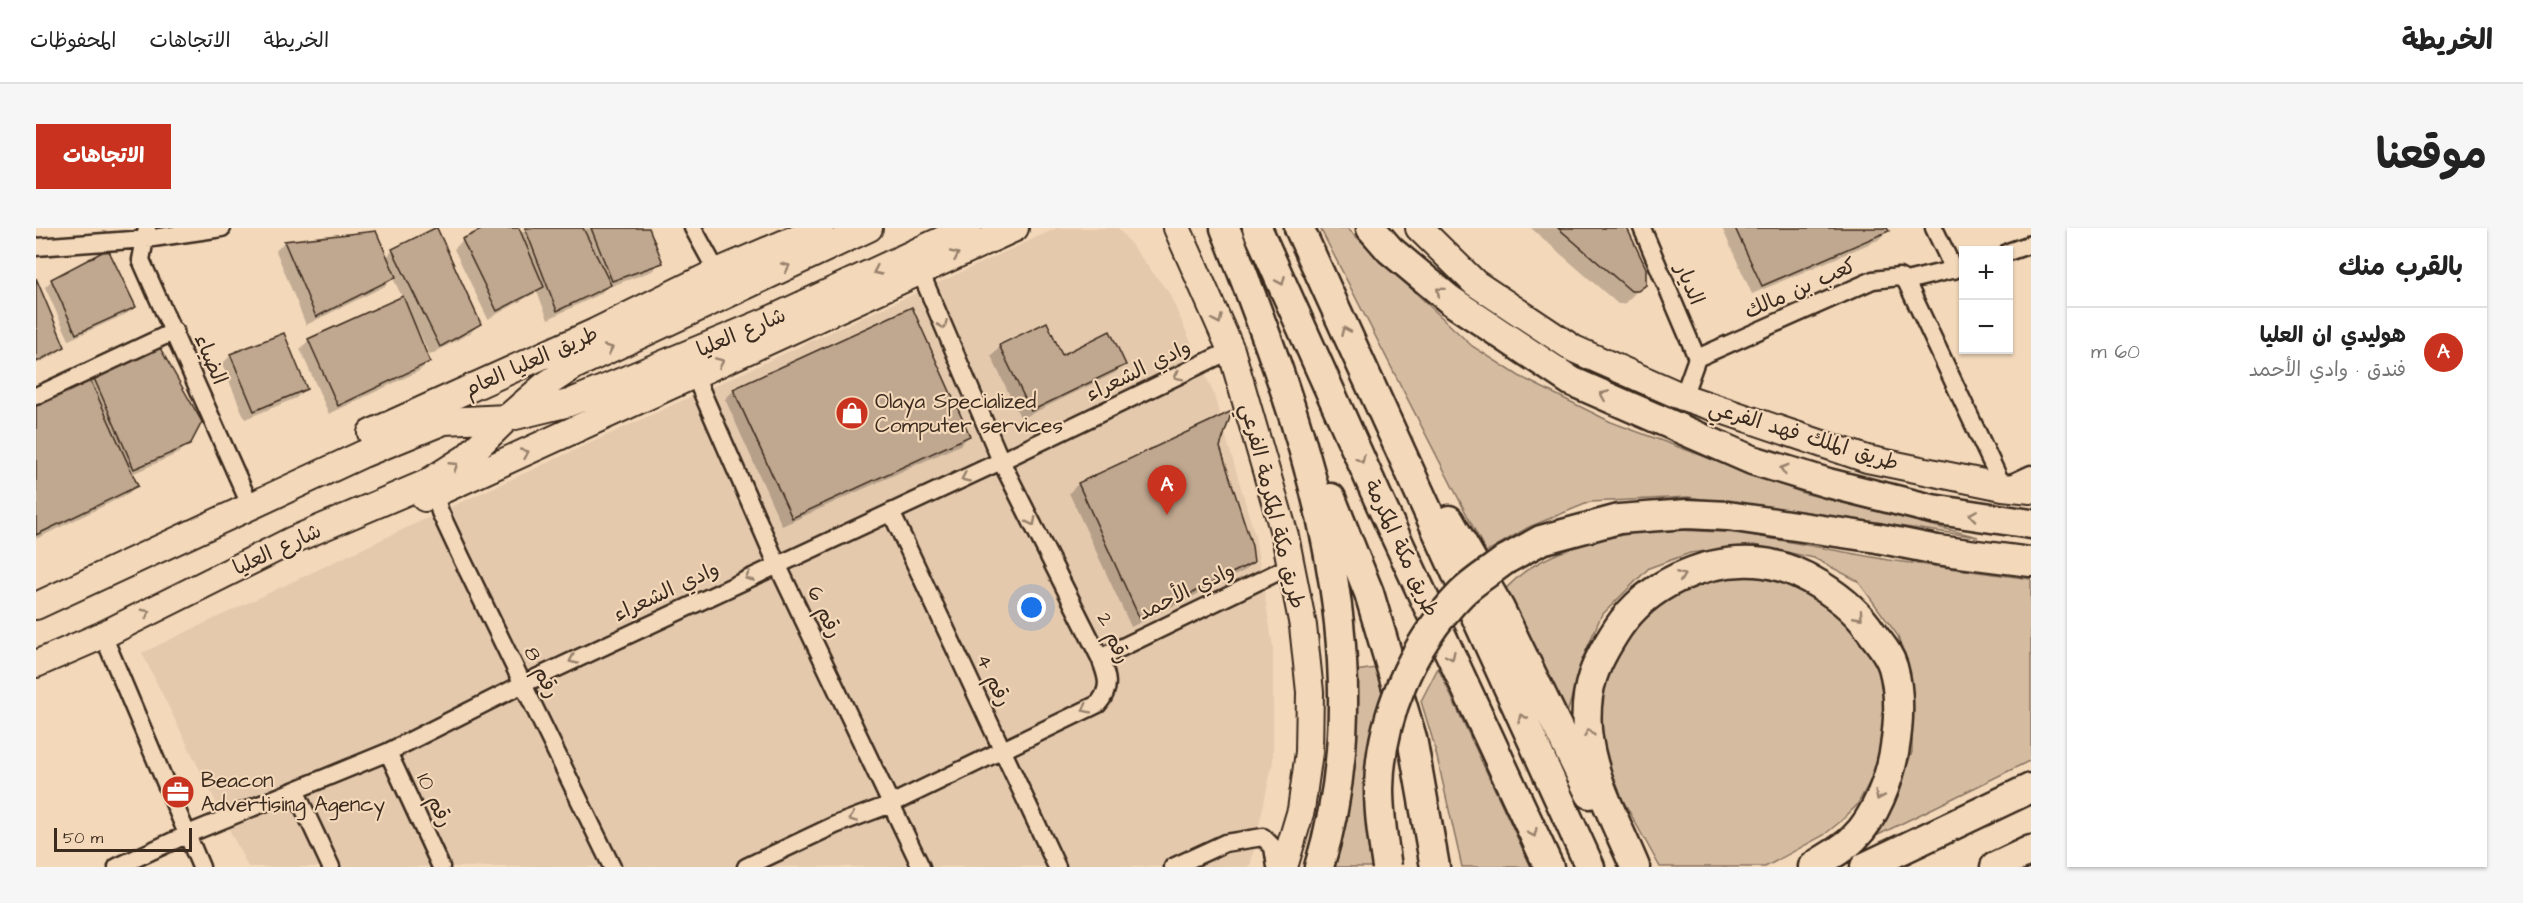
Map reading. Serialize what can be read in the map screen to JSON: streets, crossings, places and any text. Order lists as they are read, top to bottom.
{
  "streets": {
    "highway": ["طريق مكة المكرمة"],
    "main road": [
      "شارع العليا",
      "طريق العليا العام",
      "طريق الملك فهد الفرعي",
      "طريق مكة المكرمة الفرعي"
    ],
    "street": [
      "الديار",
      "كعب بن مالك",
      "الضياء",
      "وادي الشعراء",
      "وادي الأحمد",
      "رقم 6",
      "رقم 2",
      "رقم 8",
      "رقم 4",
      "رقم 10"
    ]
  },
  "crossings": [
    ["الديار", "كعب بن مالك"],
    ["شارع العليا", "الضياء"],
    ["شارع العليا", "طريق العليا العام"],
    ["الضياء", "طريق العليا العام"],
    ["وادي الشعراء", "طريق مكة المكرمة الفرعي"],
    ["وادي الشعراء", "رقم 6"],
    ["وادي الشعراء", "رقم 2"],
    ["وادي الشعراء", "رقم 8"],
    ["وادي الشعراء", "رقم 4"],
    ["وادي الشعراء", "رقم 10"],
    ["طريق مكة المكرمة الفرعي", "وادي الأحمد"],
    ["وادي الأحمد", "رقم 2"],
    ["رقم 6", "رقم 2"],
    ["رقم 2", "رقم 4"]
  ],
  "one_way": ["وادي الشعراء"],
  "places": {
    "shop": ["Olaya Specialized Computer services"],
    "office": ["Beacon Advertising Agency"]
  },
  "scale_bar": "50 m",
  "page": {
    "header": "الخريطة",
    "nav": ["الخريطة", "الاتجاهات", "المحفوظات"],
    "title": "موقعنا",
    "buttons": "الاتجاهات",
    "heading": "بالقرب منك",
    "map_buttons": ["+", "−"],
    "list": [
      {
        "mark": "A",
        "name": "هوليدي ان العليا",
        "note": "فندق · وادي الأحمد",
        "value": "60 m"
      }
    ],
    "pins": "A",
    "scale": "50 m"
  }
}
